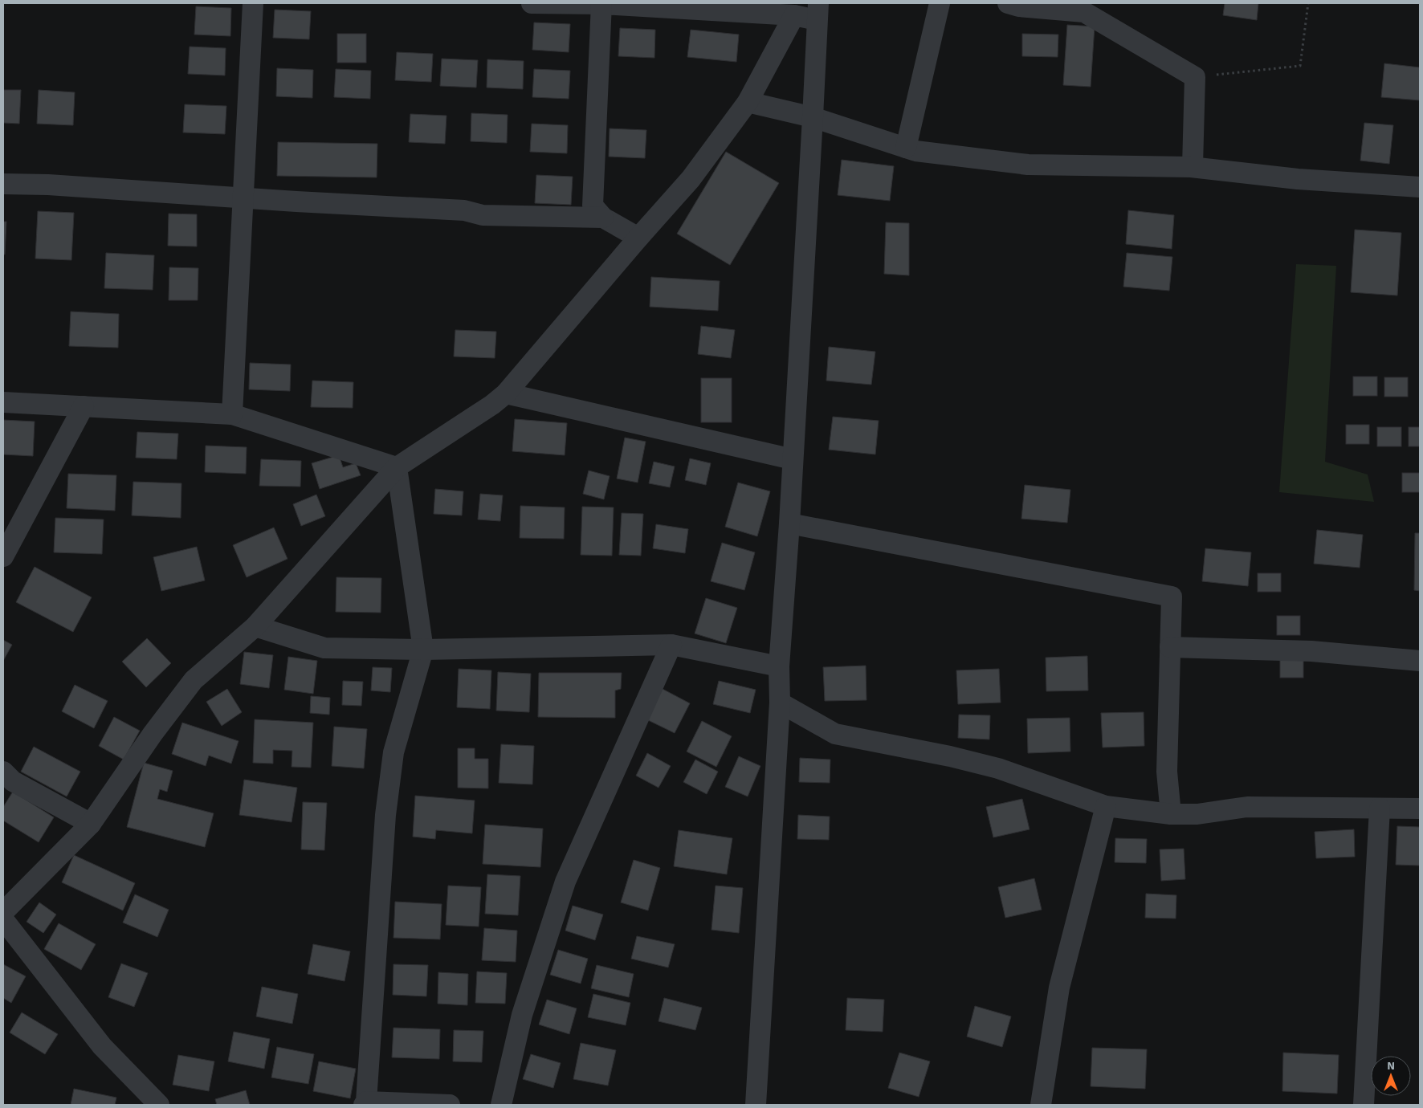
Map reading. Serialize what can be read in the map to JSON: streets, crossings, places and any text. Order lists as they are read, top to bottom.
{
  "north": "top"
}
